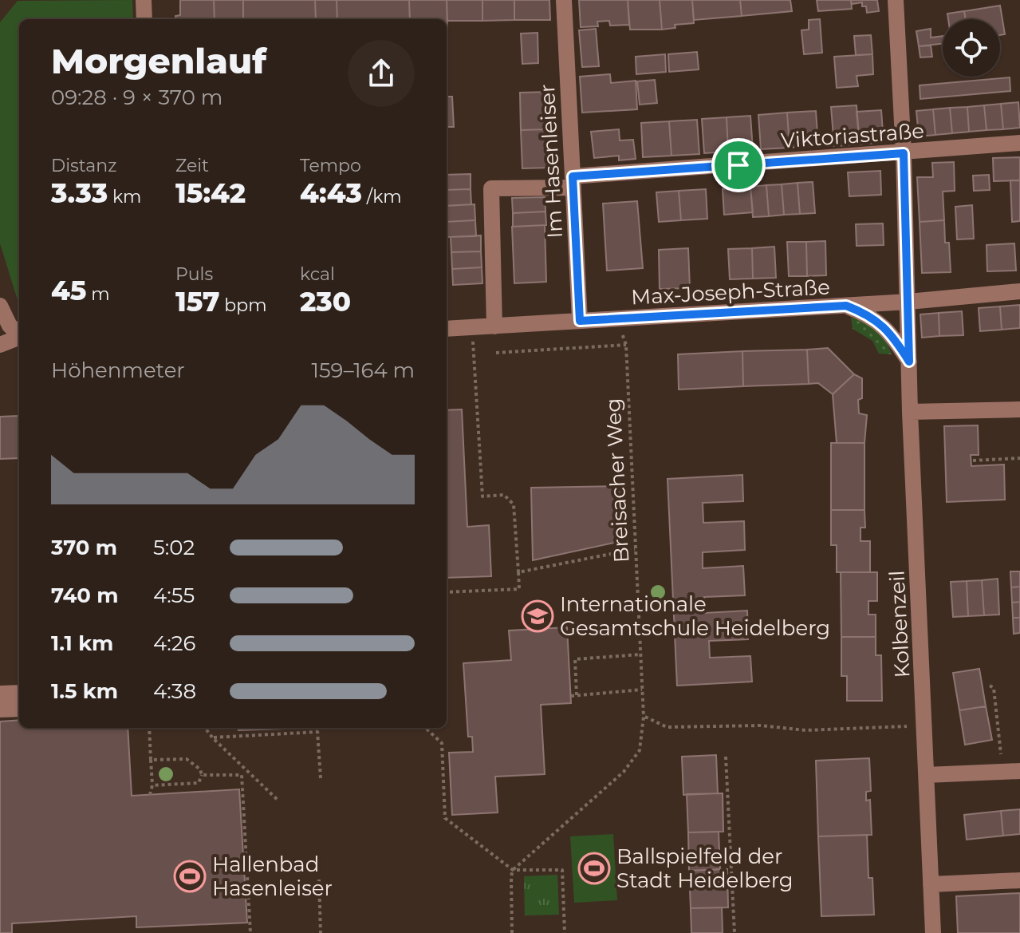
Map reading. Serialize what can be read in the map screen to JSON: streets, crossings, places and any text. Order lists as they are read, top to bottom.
{
  "streets": {
    "street": [
      "Viktoriastraße",
      "Im Hasenleiser",
      "Max-Joseph-Straße",
      "Kolbenzeil"
    ],
    "path": ["Breisacher Weg"]
  },
  "crossings": [
    ["Viktoriastraße", "Im Hasenleiser"],
    ["Viktoriastraße", "Max-Joseph-Straße"],
    ["Viktoriastraße", "Kolbenzeil"],
    ["Im Hasenleiser", "Max-Joseph-Straße"],
    ["Max-Joseph-Straße", "Breisacher Weg"],
    ["Max-Joseph-Straße", "Kolbenzeil"]
  ],
  "places": {
    "school or university": ["Internationale Gesamtschule Heidelberg"],
    "sports": ["Ballspielfeld der Stadt Heidelberg", "Hallenbad Hasenleiser"]
  },
  "page": {
    "heading": ["Morgenlauf", "09:28 · 9 × 370 m"],
    "stats": [
      ["Distanz", "3.33 km"],
      ["Zeit", "15:42"],
      ["Tempo", "4:43 /km"],
      ["45 m"],
      ["Puls", "157 bpm"],
      ["kcal", "230"]
    ],
    "chart": ["Höhenmeter", "159–164 m"],
    "list": [
      {
        "name": "370 m",
        "note": "5:02"
      },
      {
        "name": "740 m",
        "note": "4:55"
      },
      {
        "name": "1.1 km",
        "note": "4:26"
      },
      {
        "name": "1.5 km",
        "note": "4:38"
      }
    ]
  }
}
